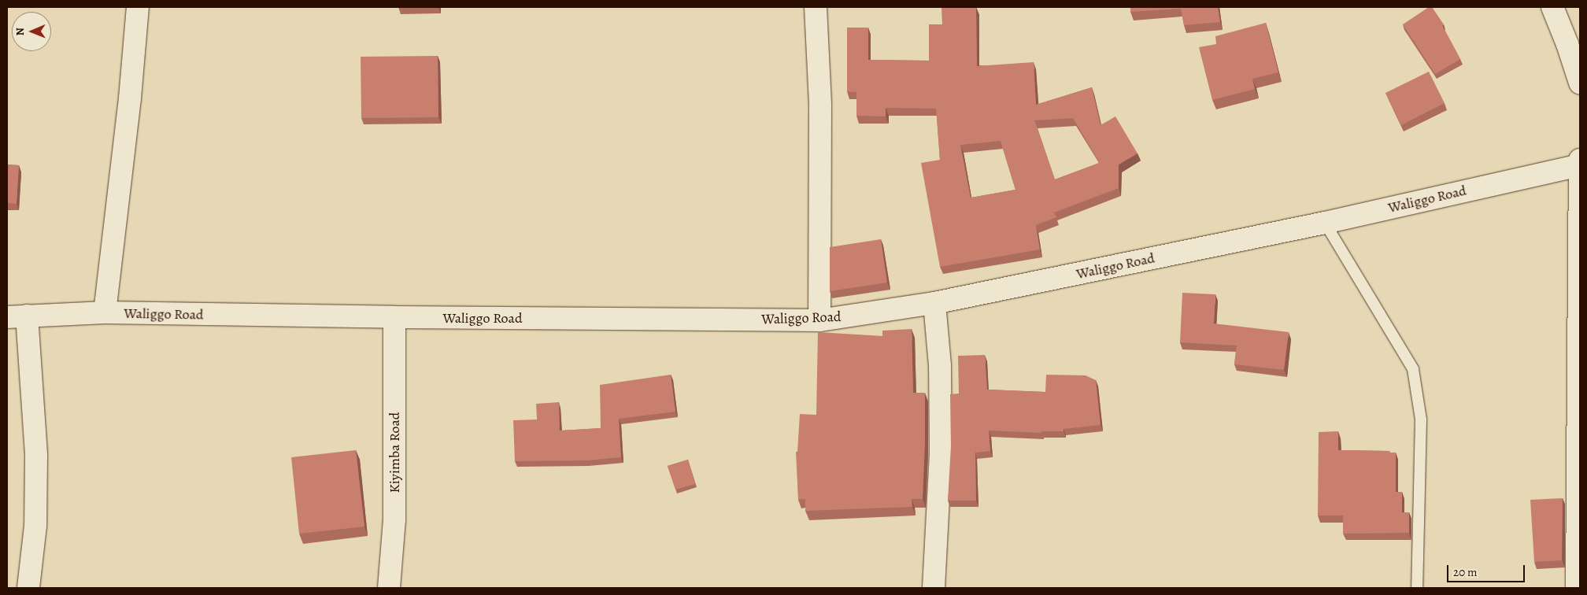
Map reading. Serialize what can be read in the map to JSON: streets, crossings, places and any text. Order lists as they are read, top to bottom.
{
  "streets": {
    "street": ["Waliggo Road", "Kiyimba Road"]
  },
  "crossings": [
    ["Waliggo Road", "Kiyimba Road"]
  ],
  "scale_bar": "20 m",
  "north": "left"
}
